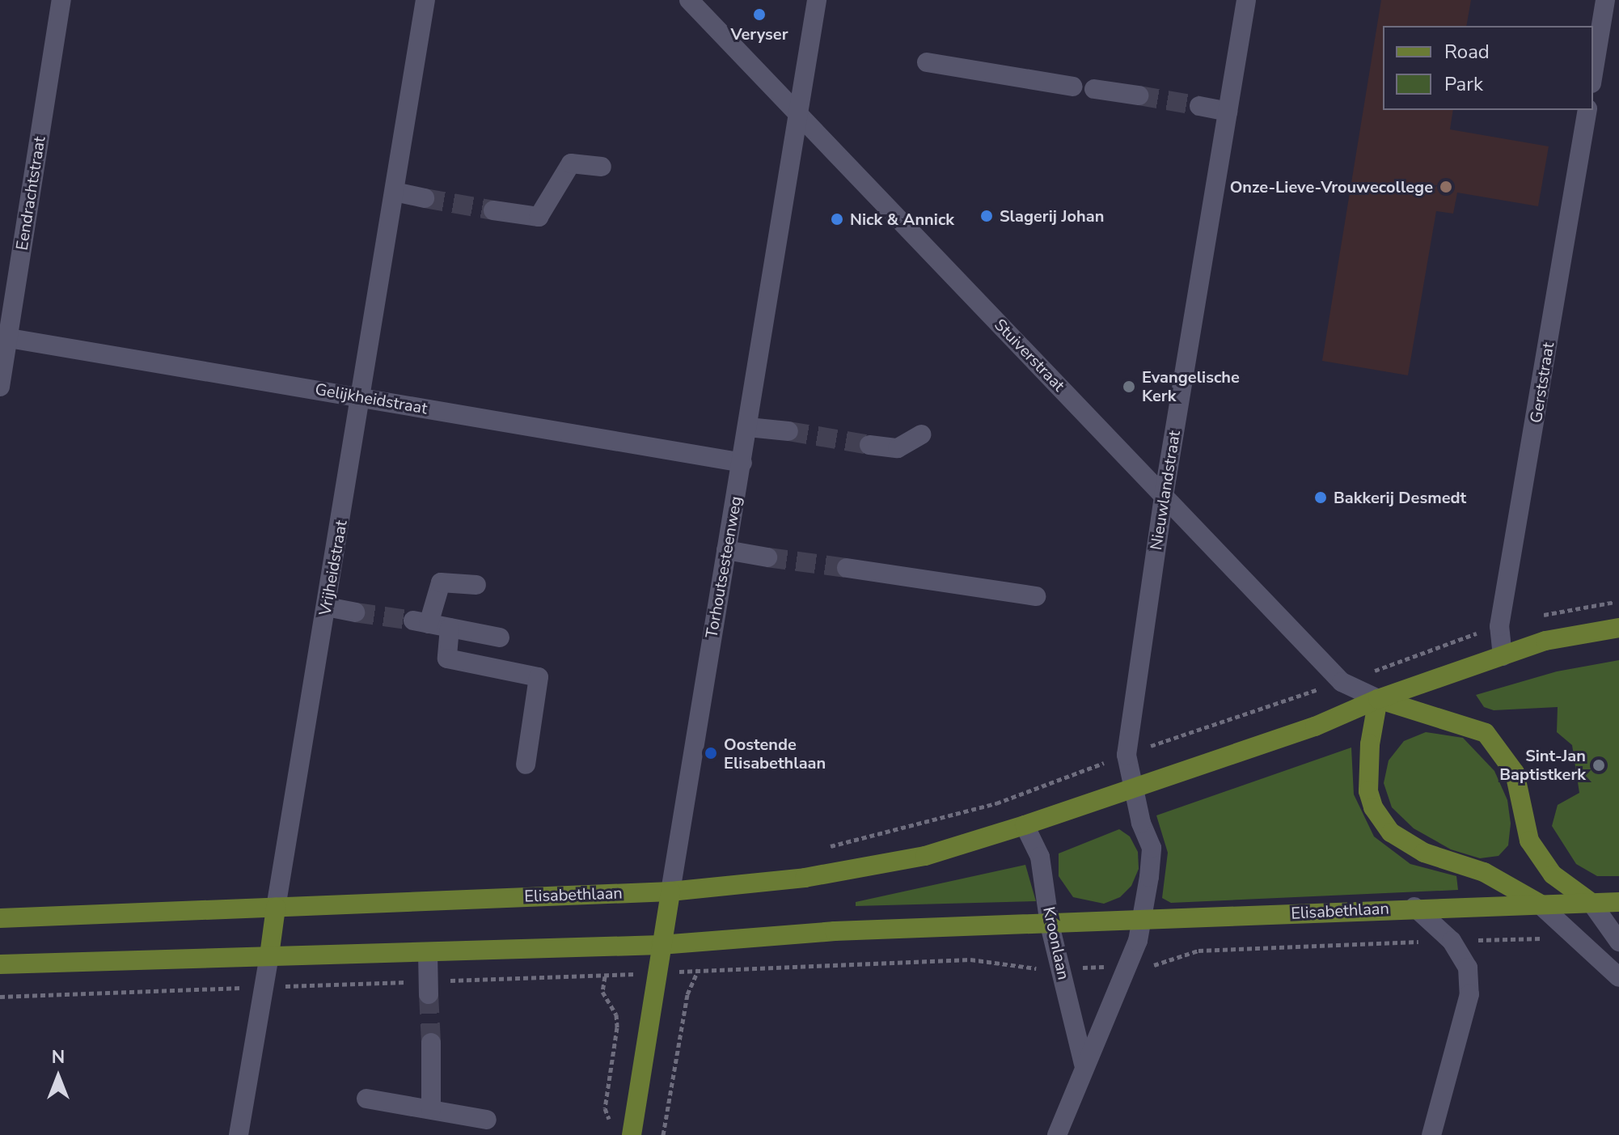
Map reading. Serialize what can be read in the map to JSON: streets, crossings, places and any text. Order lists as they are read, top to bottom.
{
  "streets": {
    "main road": ["Torhoutsesteenweg", "Vrijheidstraat", "Elisabethlaan"],
    "street": [
      "Eendrachtstraat",
      "Stuiverstraat",
      "Gerststraat",
      "Gelijkheidstraat",
      "Nieuwlandstraat",
      "Kroonlaan"
    ]
  },
  "crossings": [
    ["Eendrachtstraat", "Gelijkheidstraat"],
    ["Stuiverstraat", "Nieuwlandstraat"],
    ["Stuiverstraat", "Torhoutsesteenweg"],
    ["Stuiverstraat", "Elisabethlaan"],
    ["Gerststraat", "Elisabethlaan"],
    ["Gelijkheidstraat", "Torhoutsesteenweg"],
    ["Gelijkheidstraat", "Vrijheidstraat"],
    ["Nieuwlandstraat", "Elisabethlaan"],
    ["Torhoutsesteenweg", "Elisabethlaan"],
    ["Vrijheidstraat", "Elisabethlaan"],
    ["Elisabethlaan", "Kroonlaan"]
  ],
  "places": [
    "Veryser",
    "Onze-Lieve-Vrouwecollege",
    "Slagerij Johan",
    "Nick & Annick",
    "Evangelische Kerk",
    "Bakkerij Desmedt",
    "Oostende Elisabethlaan",
    "Sint-Jan Baptistkerk"
  ],
  "legend": ["Road", "Park"],
  "north": "top"
}
